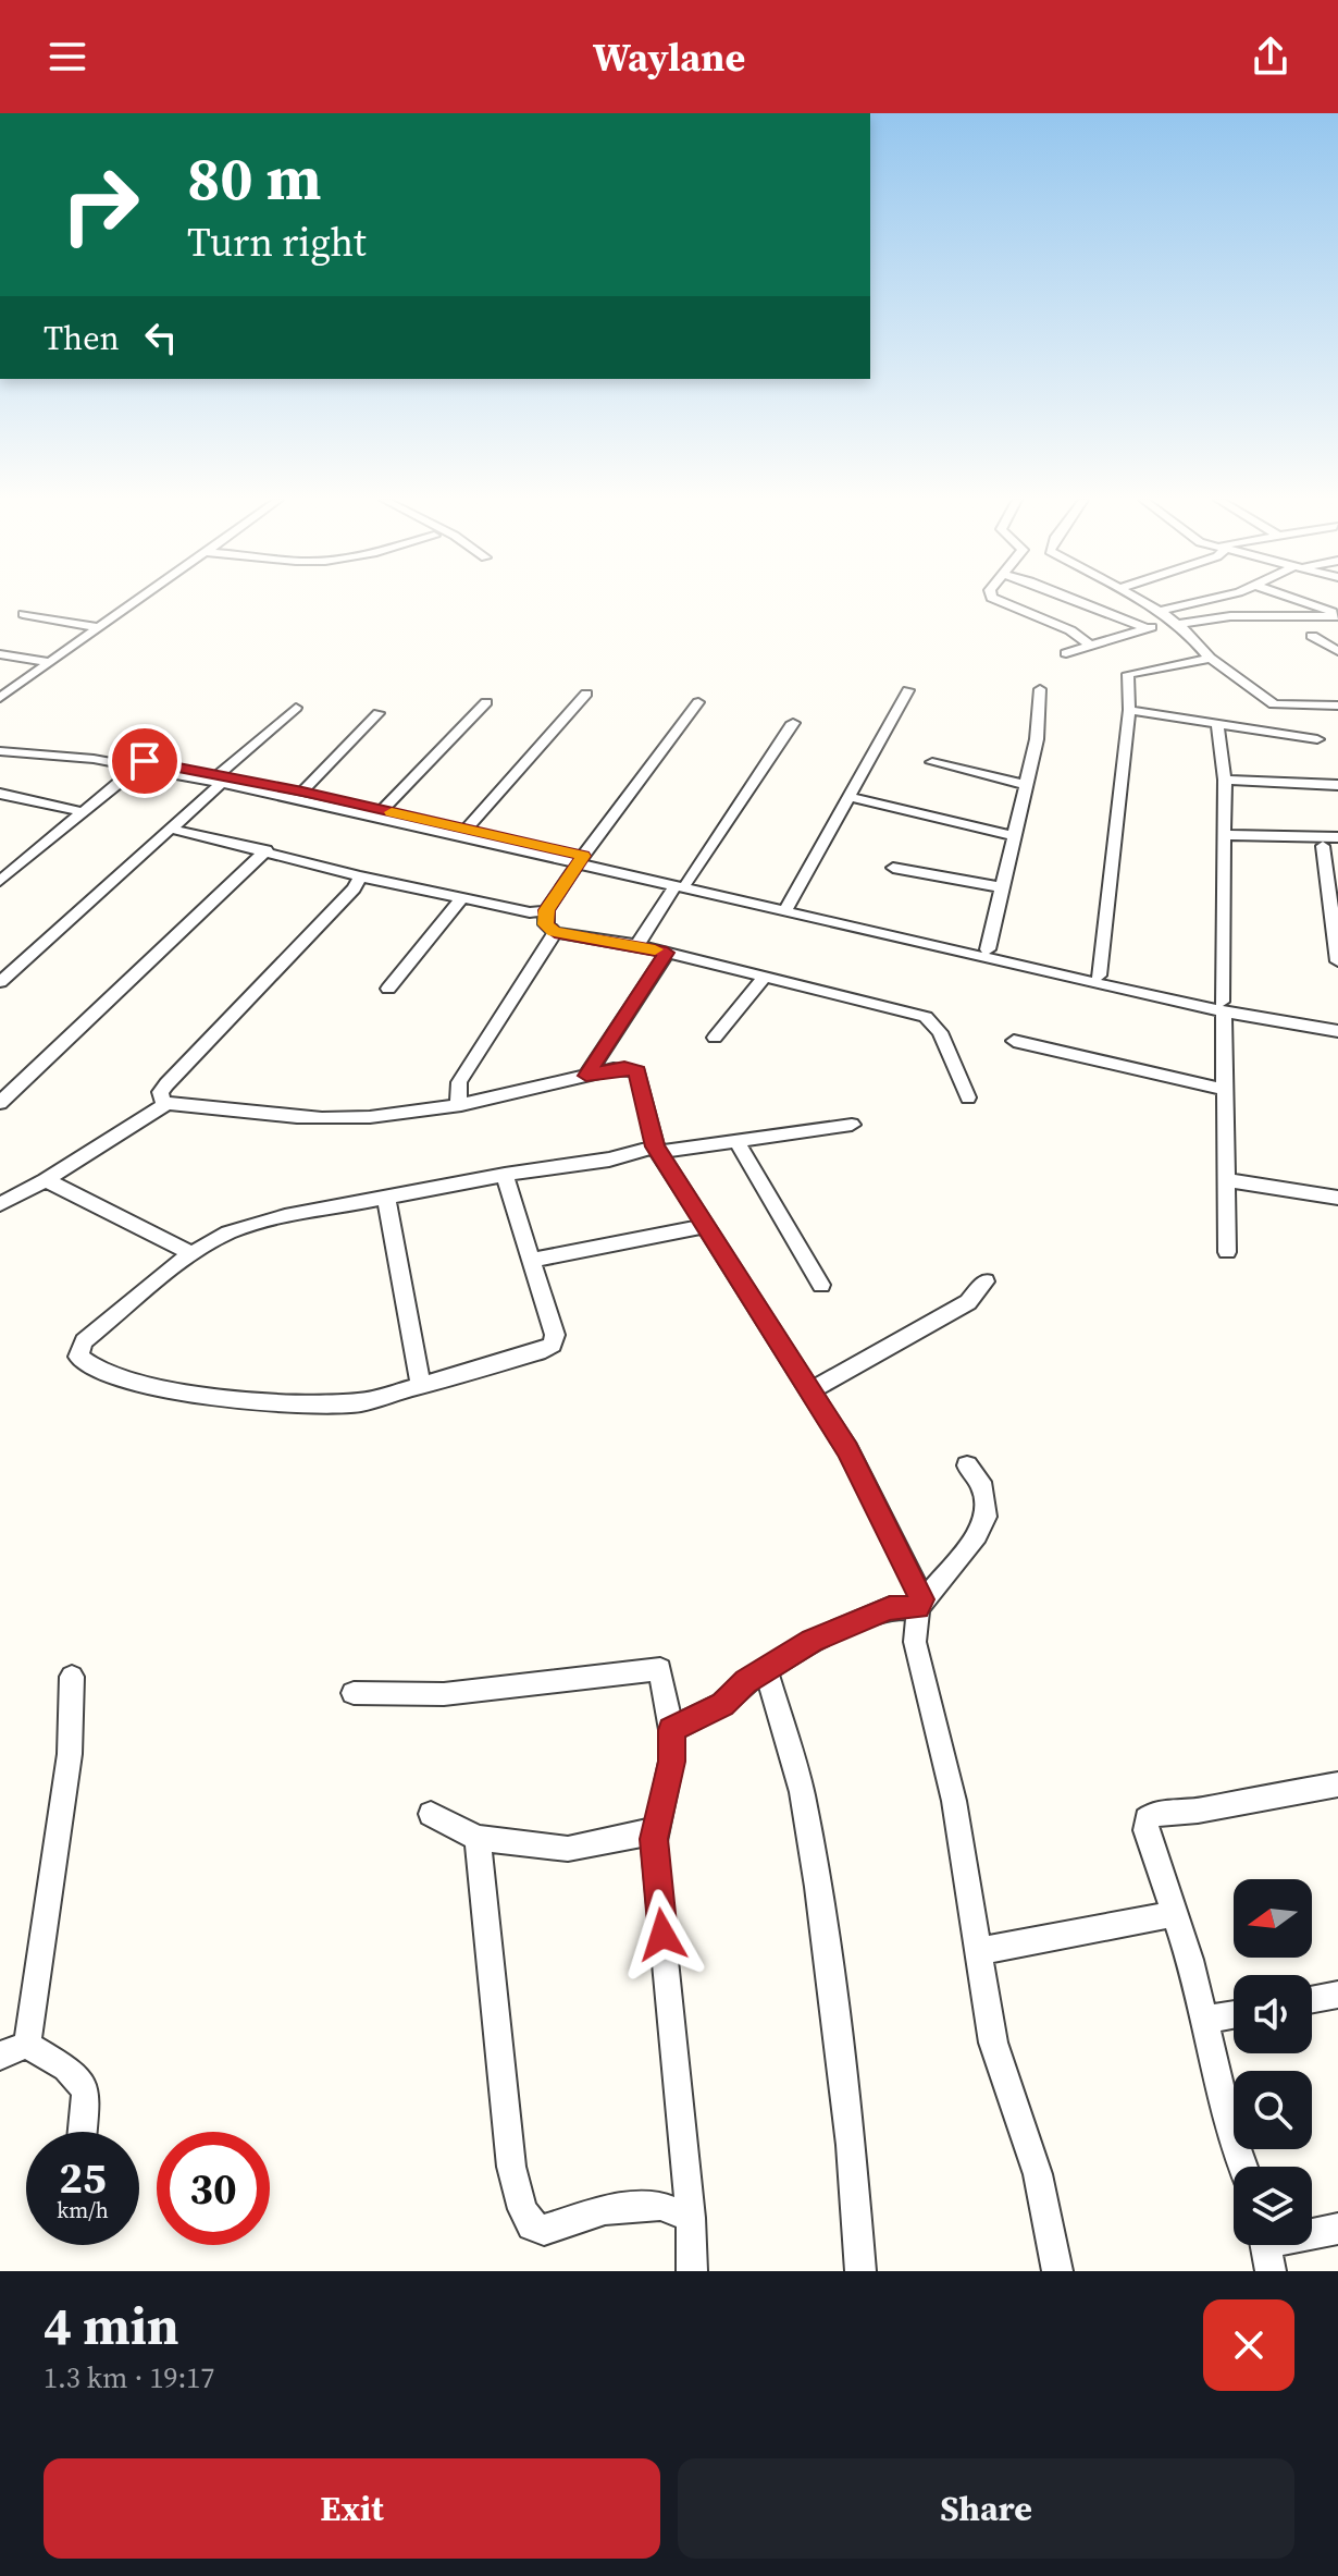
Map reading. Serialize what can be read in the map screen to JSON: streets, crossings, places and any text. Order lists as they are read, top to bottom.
{
  "north": "left",
  "page": {
    "header": "Waylane",
    "turn": ["80 m", "Turn right"],
    "then": "Then",
    "speed": "25 km/h",
    "limit": "30",
    "heading": ["4 min", "1.3 km · 19:17"],
    "buttons": ["Exit", "Share"]
  }
}
